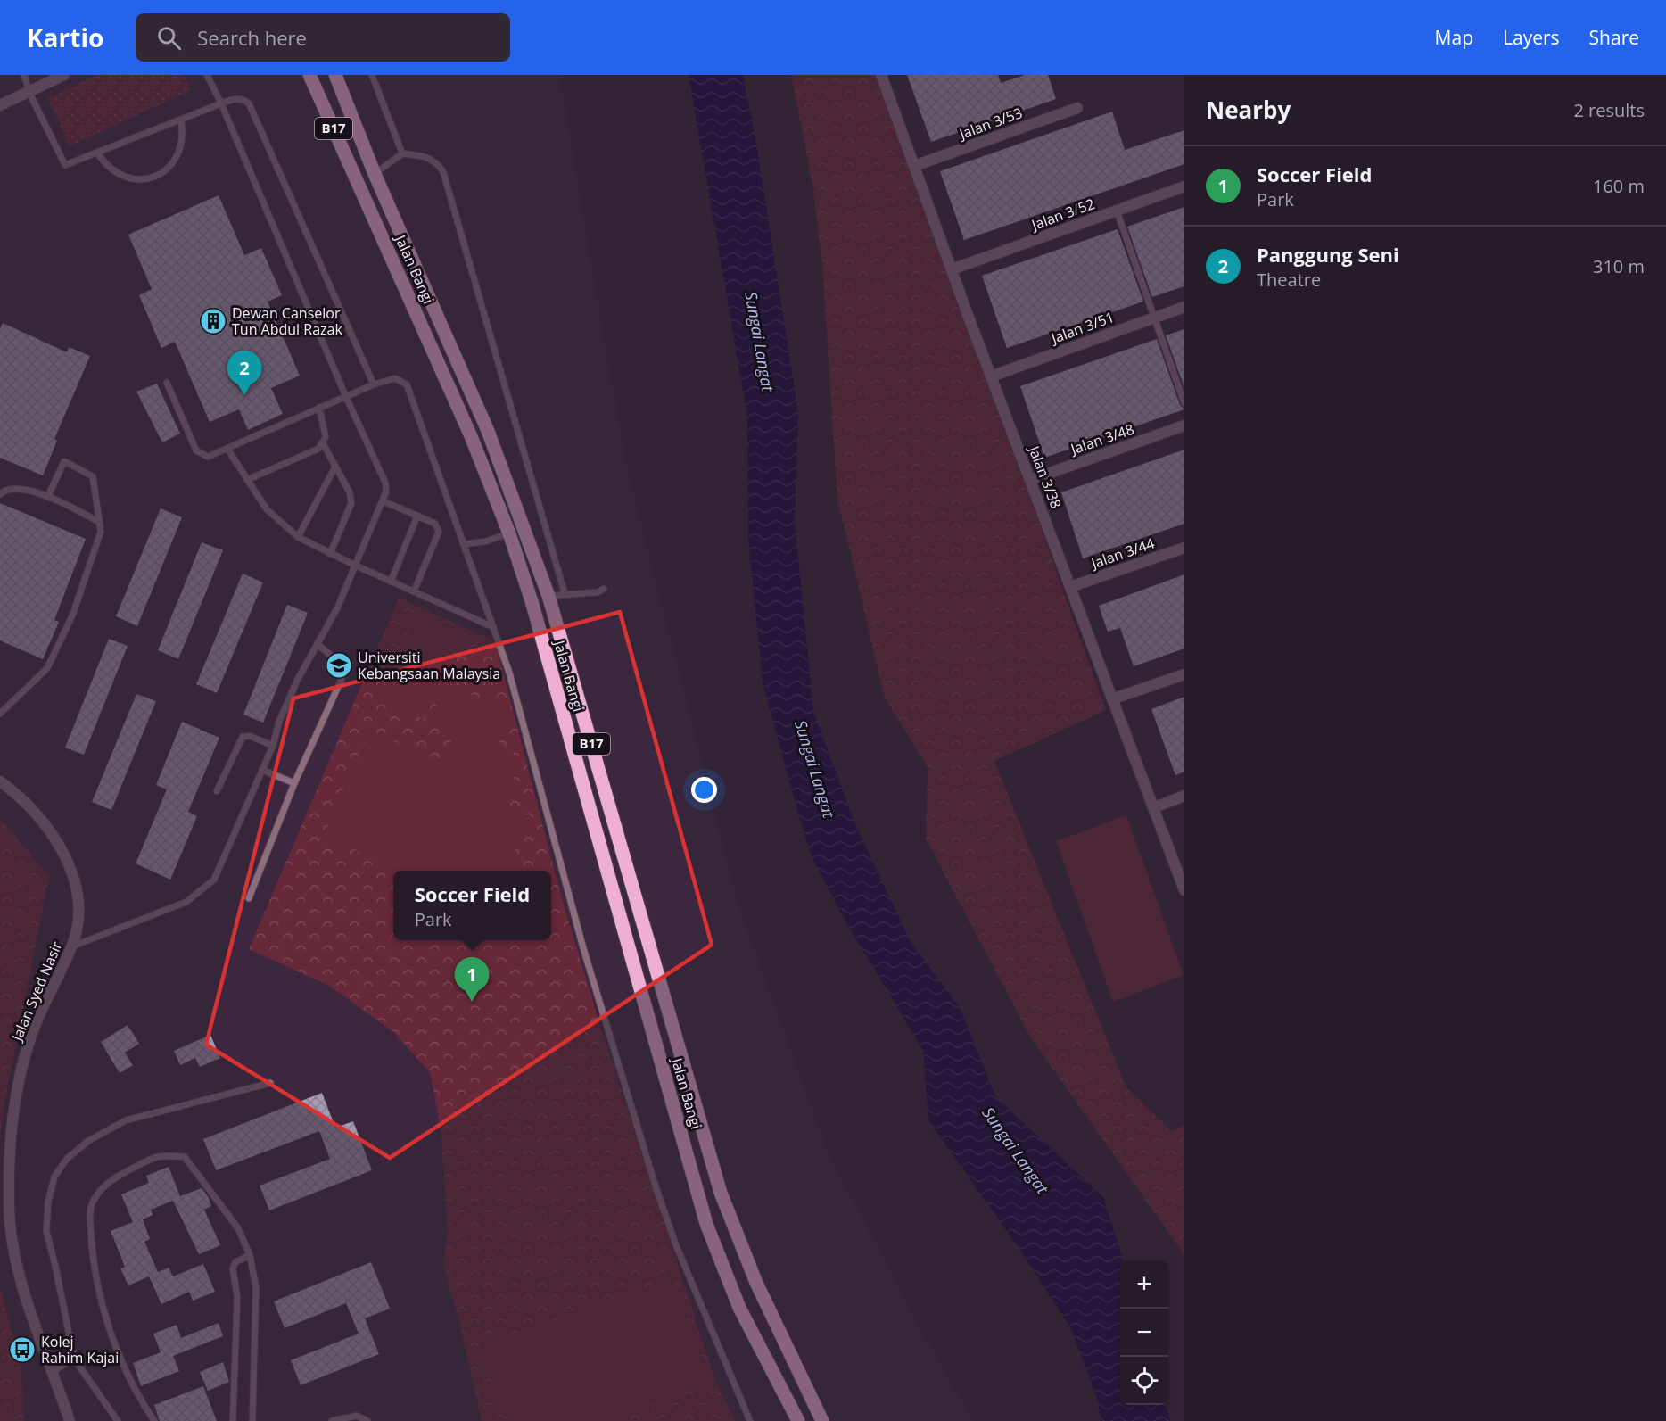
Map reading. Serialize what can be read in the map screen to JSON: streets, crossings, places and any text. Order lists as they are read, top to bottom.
{
  "streets": {
    "main road": ["B17", "Jalan Bangi"],
    "street": [
      "Jalan 3/53",
      "Jalan 3/52",
      "Jalan 3/51",
      "Jalan 3/48",
      "Jalan 3/38",
      "Jalan 3/44",
      "Jalan Syed Nasir"
    ]
  },
  "crossings": [
    ["Jalan 3/53", "Jalan 3/38"],
    ["Jalan 3/52", "Jalan 3/38"],
    ["Jalan 3/51", "Jalan 3/38"],
    ["Jalan 3/48", "Jalan 3/38"],
    ["Jalan 3/38", "Jalan 3/44"]
  ],
  "water": ["Sungai Langat"],
  "places": {
    "building": ["Dewan Canselor Tun Abdul Razak"],
    "school or university": ["Universiti Kebangsaan Malaysia"],
    "bus stop": ["Kolej Rahim Kajai"]
  },
  "page": {
    "header": "Kartio",
    "search": "Search here",
    "nav": ["Map", "Layers", "Share"],
    "heading": ["Nearby", "2 results"],
    "list": [
      {
        "mark": "1",
        "name": "Soccer Field",
        "note": "Park",
        "value": "160 m"
      },
      {
        "mark": "2",
        "name": "Panggung Seni",
        "note": "Theatre",
        "value": "310 m"
      }
    ],
    "pins": ["2", "1"],
    "popup": ["Soccer Field", "Park"],
    "map_buttons": ["+", "−"]
  }
}
